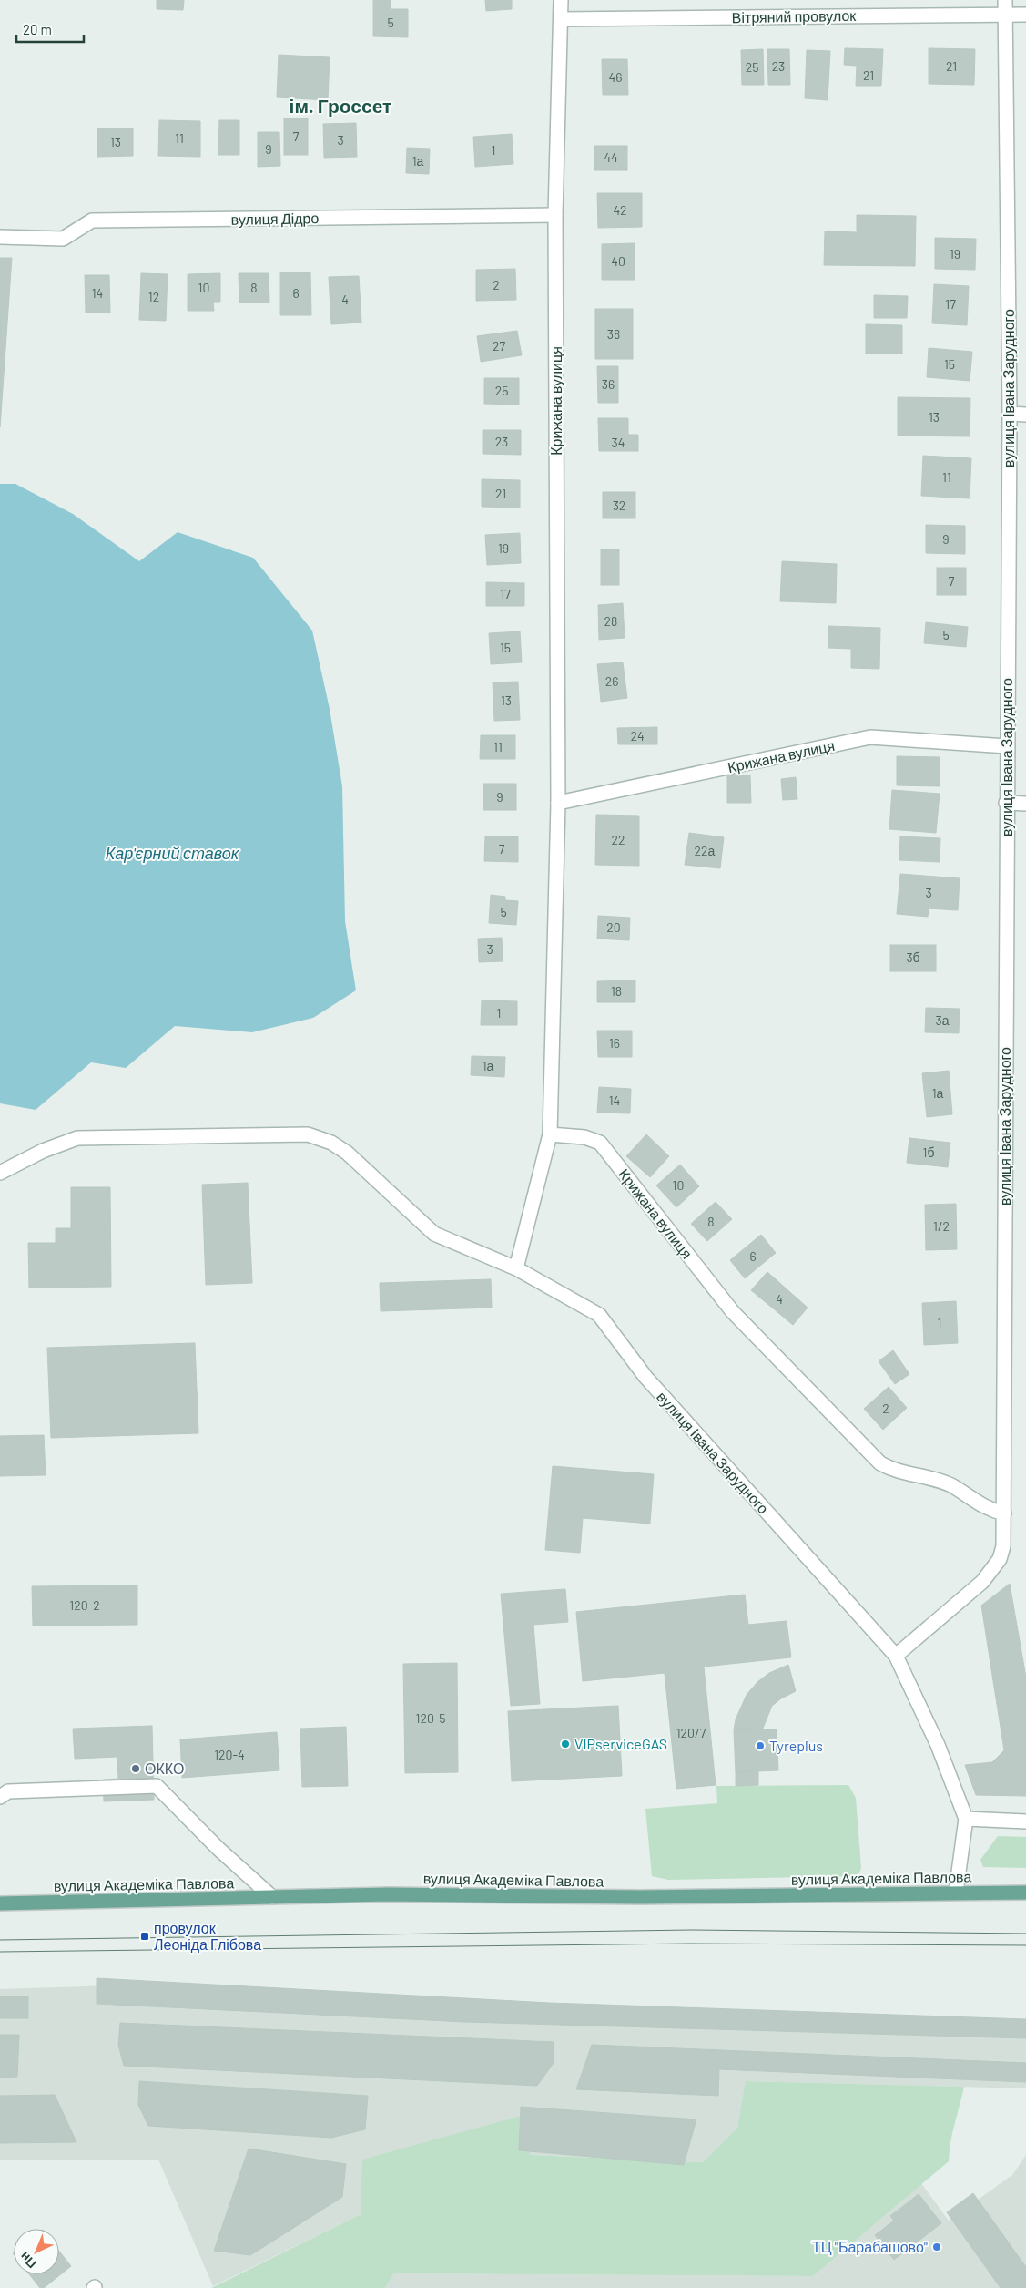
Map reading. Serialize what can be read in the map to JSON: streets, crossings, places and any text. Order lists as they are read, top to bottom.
{
  "streets": {
    "main road": ["вулиця Академіка Павлова"],
    "street": [
      "Вітряний провулок",
      "вулиця Дідро",
      "вулиця Івана Зарудного",
      "Крижана вулиця"
    ]
  },
  "crossings": [
    ["Вітряний провулок", "вулиця Івана Зарудного"],
    ["Вітряний провулок", "Крижана вулиця"],
    ["вулиця Дідро", "Крижана вулиця"],
    ["вулиця Івана Зарудного", "Крижана вулиця"]
  ],
  "districts": ["ім. Гроссет"],
  "water": ["Кар'єрний ставок"],
  "places": {
    "other": [
      "VIPserviceGAS",
      "Tyreplus",
      "ОККО",
      "ТЦ \"Барабашово\""
    ],
    "transit": ["провулок Леоніда Глібова"]
  },
  "house_numbers": [
    "5",
    "23",
    "21",
    "25",
    "21",
    "46",
    "7",
    "11",
    "3",
    "13",
    "9",
    "1",
    "44",
    "1а",
    "42",
    "19",
    "40",
    "2",
    "10",
    "8",
    "14",
    "6",
    "12",
    "4",
    "17",
    "38",
    "27",
    "15",
    "36",
    "25",
    "13",
    "23",
    "34",
    "11",
    "21",
    "32",
    "9",
    "19",
    "7",
    "17",
    "28",
    "5",
    "15",
    "26",
    "13",
    "24",
    "11",
    "9",
    "22",
    "7",
    "22а",
    "3",
    "5",
    "20",
    "3",
    "3б",
    "18",
    "1",
    "3а",
    "16",
    "1а",
    "1а",
    "14",
    "1б",
    "10",
    "8",
    "1/2",
    "6",
    "4",
    "1",
    "2",
    "120-2",
    "120-5",
    "120/7",
    "120-4"
  ],
  "scale_bar": "20 m",
  "north": "bottom left"
}
